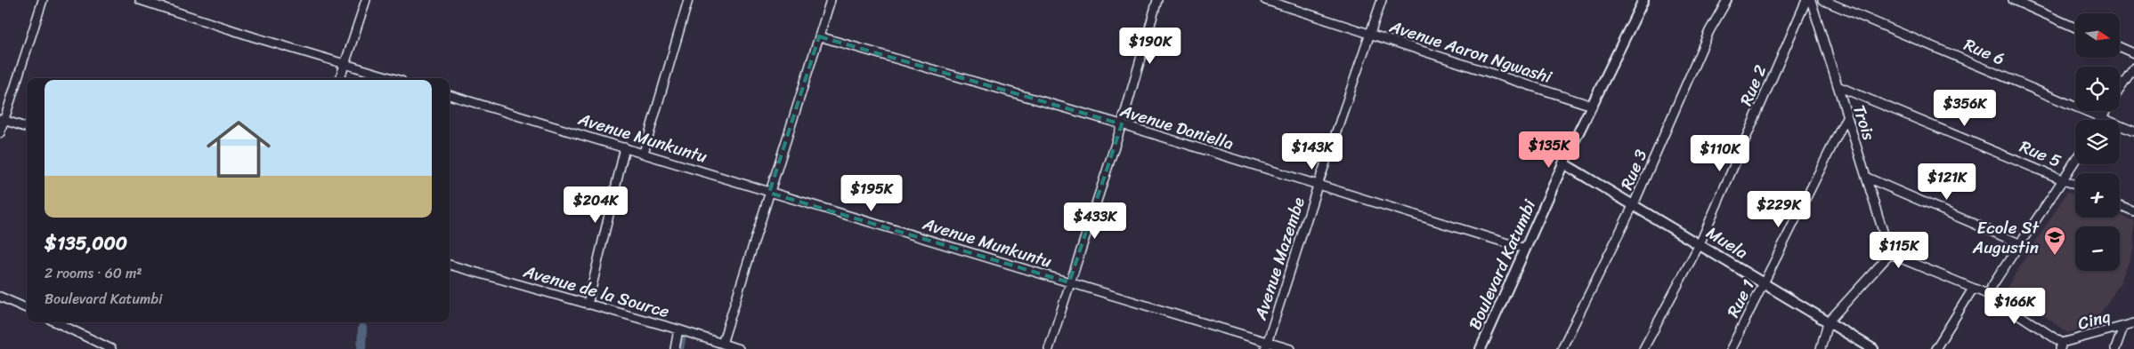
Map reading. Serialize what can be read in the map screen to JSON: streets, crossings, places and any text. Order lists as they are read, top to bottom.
{
  "streets": {
    "street": [
      "Avenue Aaron Ngwashi",
      "Rue 6",
      "Rue 2",
      "Trois",
      "Avenue Daniella",
      "Avenue Munkuntu",
      "Rue 5",
      "Rue 3",
      "Muela",
      "Avenue Mazembe",
      "Boulevard Katumbi",
      "Avenue de la Source",
      "Rue 1",
      "Cinq"
    ]
  },
  "crossings": [
    ["Avenue Aaron Ngwashi", "Avenue Mazembe"],
    ["Avenue Aaron Ngwashi", "Boulevard Katumbi"],
    ["Rue 2", "Muela"],
    ["Trois", "Rue 5"],
    ["Trois", "Rue 1"],
    ["Avenue Daniella", "Avenue Mazembe"],
    ["Avenue Daniella", "Boulevard Katumbi"],
    ["Avenue Munkuntu", "Avenue Mazembe"],
    ["Rue 3", "Muela"],
    ["Muela", "Boulevard Katumbi"],
    ["Muela", "Rue 1"]
  ],
  "places": {
    "school or university": ["Ecole St Augustin"]
  },
  "north": "right",
  "page": {
    "map_buttons": ["+", "−"],
    "price": [
      "$190K",
      "$356K",
      "$135K",
      "$143K",
      "$110K",
      "$121K",
      "$195K",
      "$204K",
      "$229K",
      "$433K",
      "$115K",
      "$166K"
    ],
    "list": [
      {
        "name": "$135,000",
        "note": "2 rooms · 60 m² · Boulevard Katumbi"
      }
    ]
  }
}
